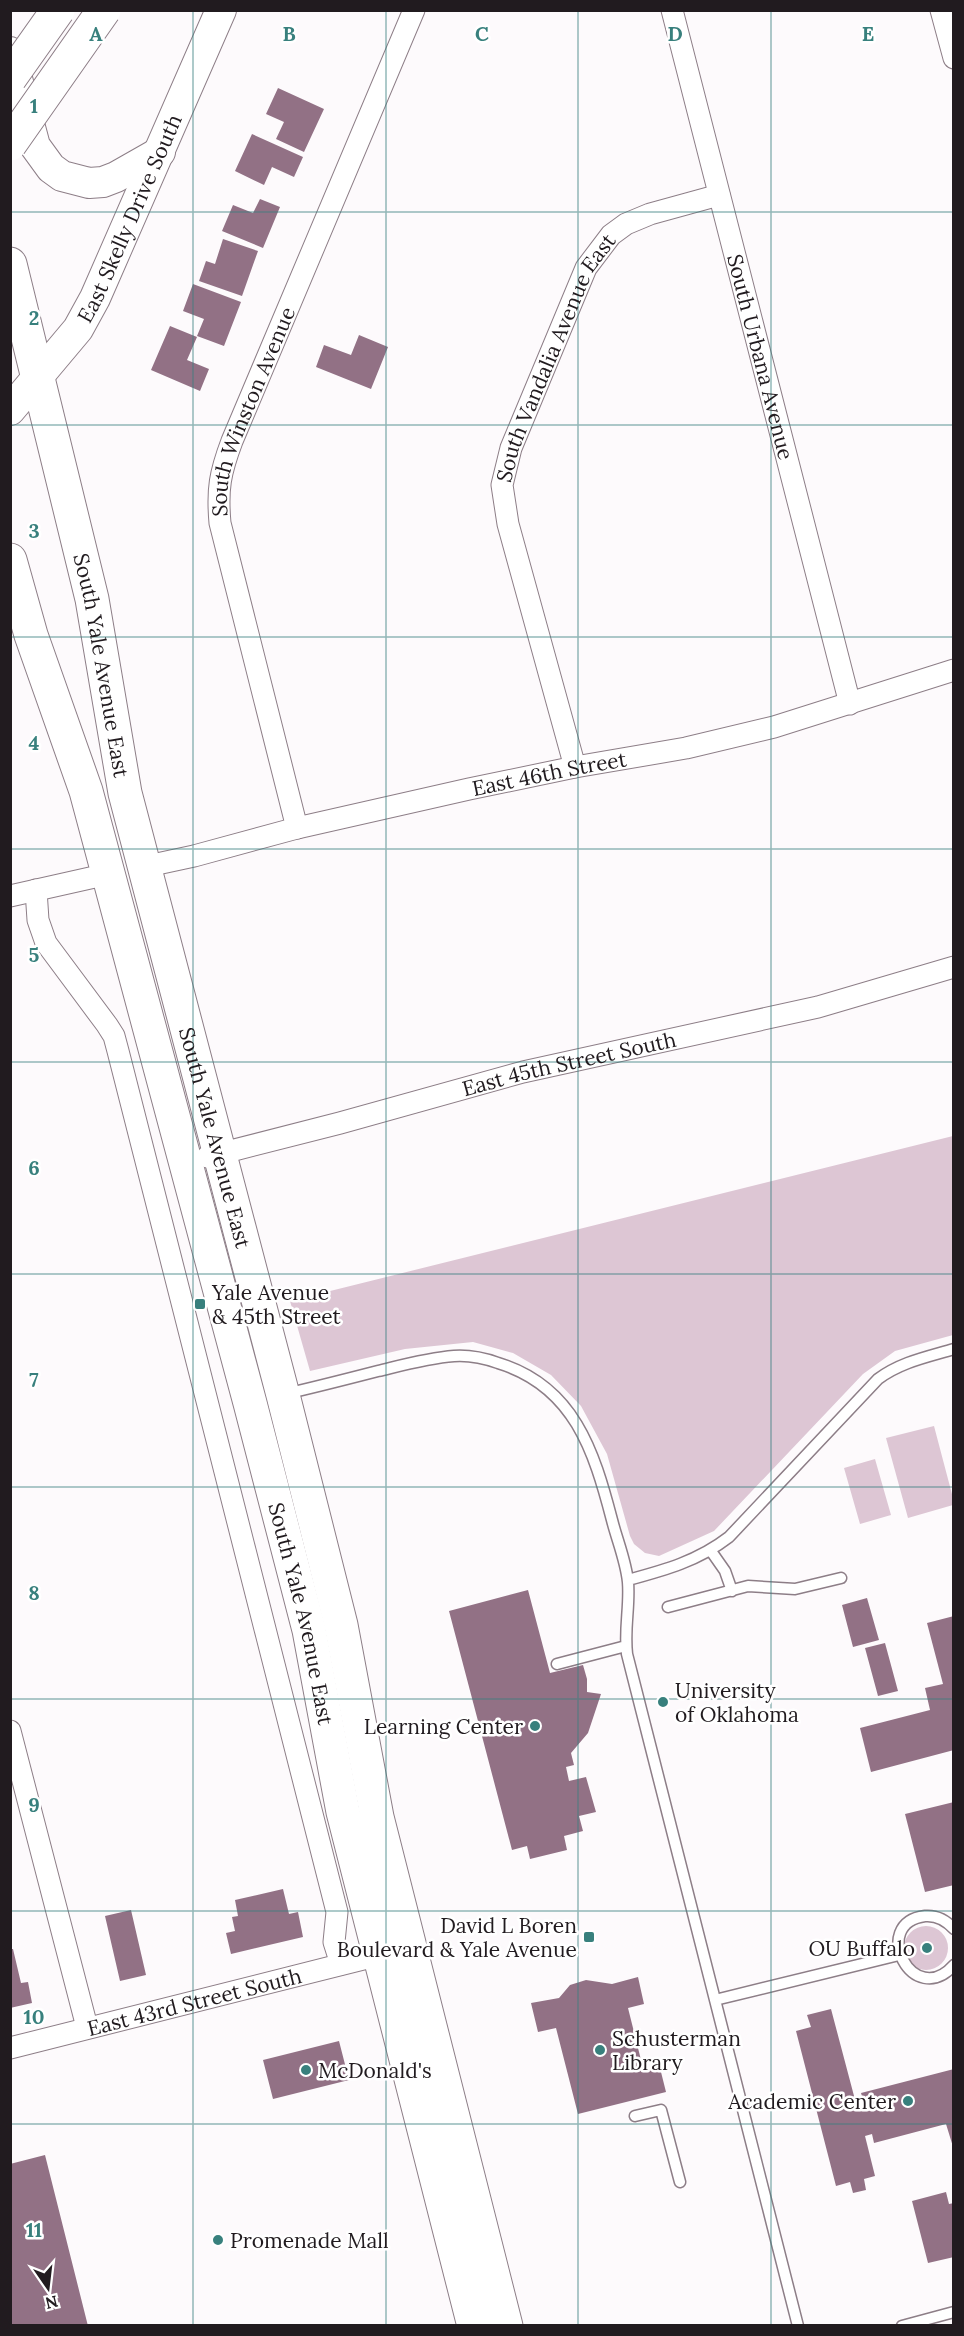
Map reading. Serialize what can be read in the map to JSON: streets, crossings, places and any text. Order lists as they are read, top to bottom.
{
  "streets": {
    "main road": ["East Skelly Drive South", "South Yale Avenue East"],
    "street": [
      "South Urbana Avenue",
      "South Vandalia Avenue East",
      "South Winston Avenue",
      "East 46th Street",
      "East 45th Street South",
      "East 43rd Street South"
    ]
  },
  "crossings": [
    ["East Skelly Drive South", "South Yale Avenue East"],
    ["South Urbana Avenue", "South Vandalia Avenue East"],
    ["South Urbana Avenue", "East 46th Street"],
    ["South Vandalia Avenue East", "East 46th Street"],
    ["South Winston Avenue", "East 46th Street"],
    ["South Yale Avenue East", "East 46th Street"],
    ["South Yale Avenue East", "East 45th Street South"],
    ["South Yale Avenue East", "East 43rd Street South"]
  ],
  "places": {
    "transit": ["Yale Avenue & 45th Street", "David L Boren Boulevard & Yale Avenue"],
    "other": [
      "University of Oklahoma",
      "Learning Center",
      "OU Buffalo",
      "Schusterman Library",
      "McDonald's",
      "Academic Center",
      "Promenade Mall"
    ]
  },
  "north": "bottom",
  "grid": {
    "columns": [
      "A",
      "B",
      "C",
      "D",
      "E"
    ],
    "rows": [
      "1",
      "2",
      "3",
      "4",
      "5",
      "6",
      "7",
      "8",
      "9",
      "10",
      "11"
    ]
  }
}
